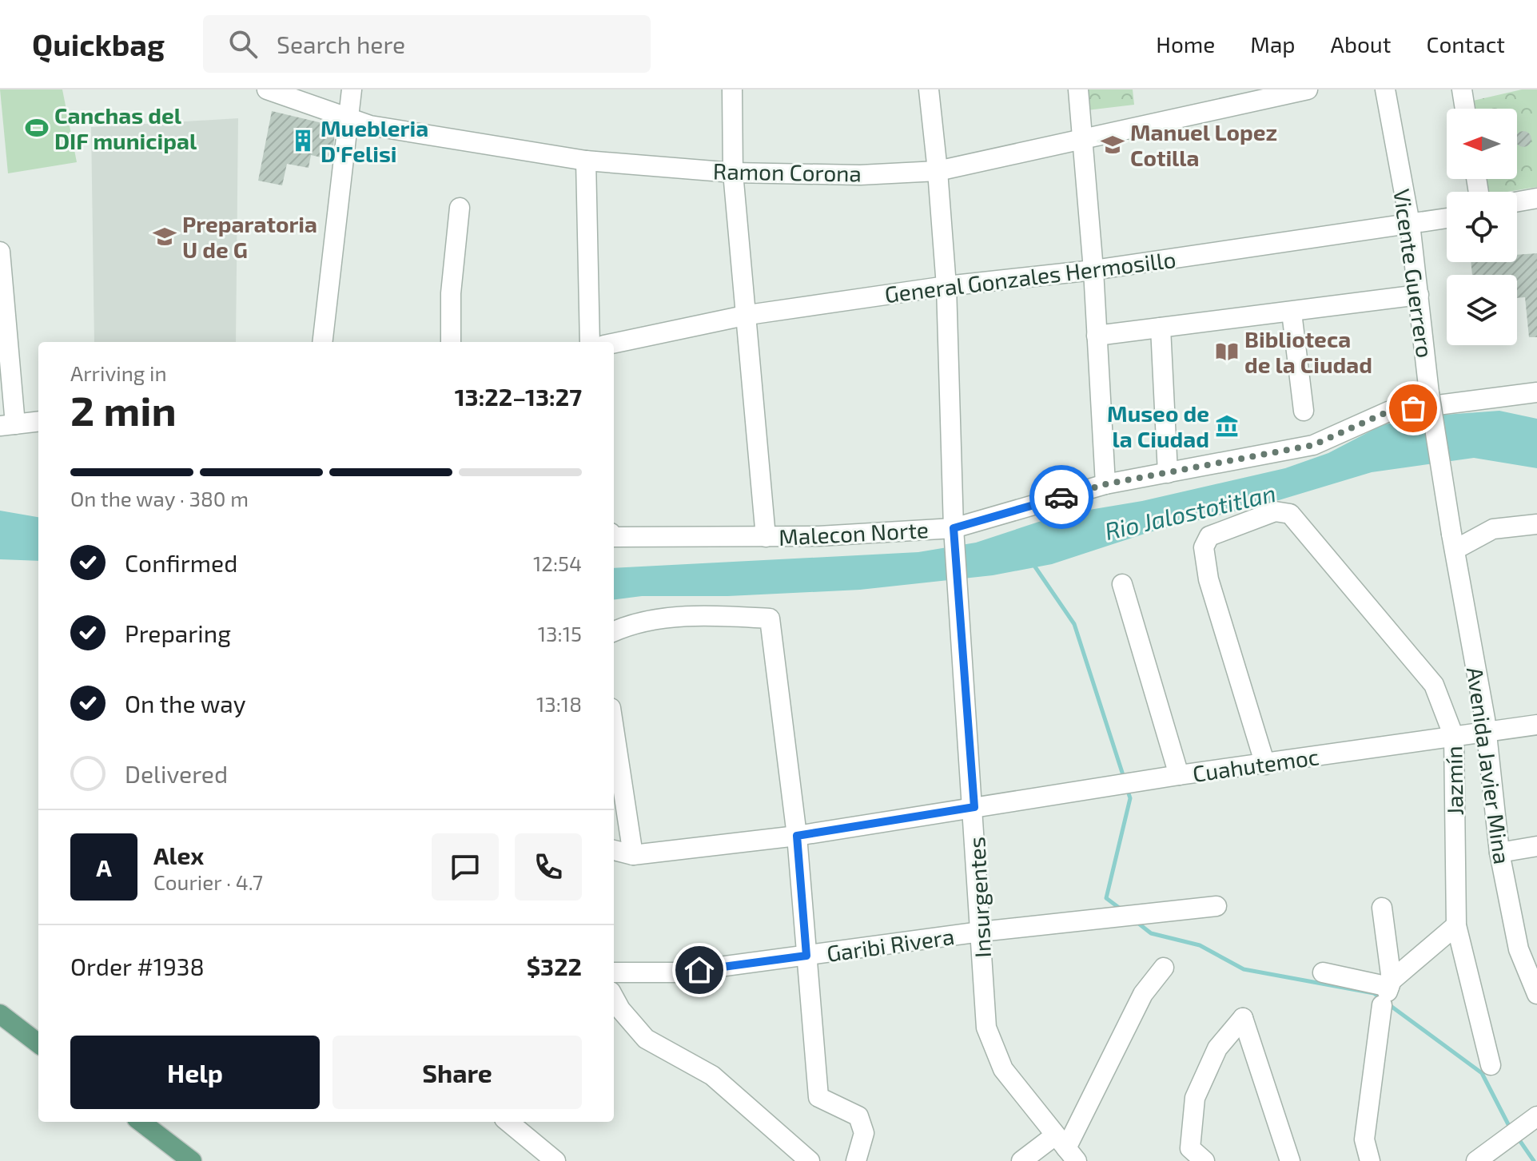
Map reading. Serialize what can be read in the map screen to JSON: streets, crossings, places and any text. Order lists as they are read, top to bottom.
{
  "streets": {
    "street": [
      "Ramon Corona",
      "Vicente Guerrero",
      "General Gonzales Hermosillo",
      "Malecon Norte",
      "Cuahutemoc",
      "Avenida Javier Mina",
      "Jazmín",
      "Insurgentes",
      "Garibi Rivera"
    ]
  },
  "crossings": [
    ["Ramon Corona", "Insurgentes"],
    ["Vicente Guerrero", "General Gonzales Hermosillo"],
    ["Vicente Guerrero", "Avenida Javier Mina"],
    ["General Gonzales Hermosillo", "Insurgentes"],
    ["Malecon Norte", "Insurgentes"],
    ["Cuahutemoc", "Avenida Javier Mina"],
    ["Cuahutemoc", "Jazmín"],
    ["Cuahutemoc", "Insurgentes"],
    ["Insurgentes", "Garibi Rivera"]
  ],
  "water": ["Rio Jalostotitlan"],
  "places": {
    "sports": ["Canchas del DIF municipal"],
    "building": ["Muebleria D'Felisi"],
    "school or university": ["Manuel Lopez Cotilla", "Preparatoria U de G"],
    "library": ["Biblioteca de la Ciudad"],
    "museum": ["Museo de la Ciudad"]
  },
  "north": "left",
  "page": {
    "header": "Quickbag",
    "search": "Search here",
    "nav": [
      "Home",
      "Map",
      "About",
      "Contact"
    ],
    "heading": ["2 min", "Arriving in", "13:22–13:27"],
    "panel": [
      "Alex",
      "Courier · 4.7",
      "Order #1938",
      "$322"
    ],
    "bar": "On the way · 380 m",
    "list": [
      ["Confirmed", "12:54"],
      ["Preparing", "13:15"],
      ["On the way", "13:18"],
      "Delivered"
    ],
    "round": "A",
    "buttons": ["Help", "Share"]
  }
}
